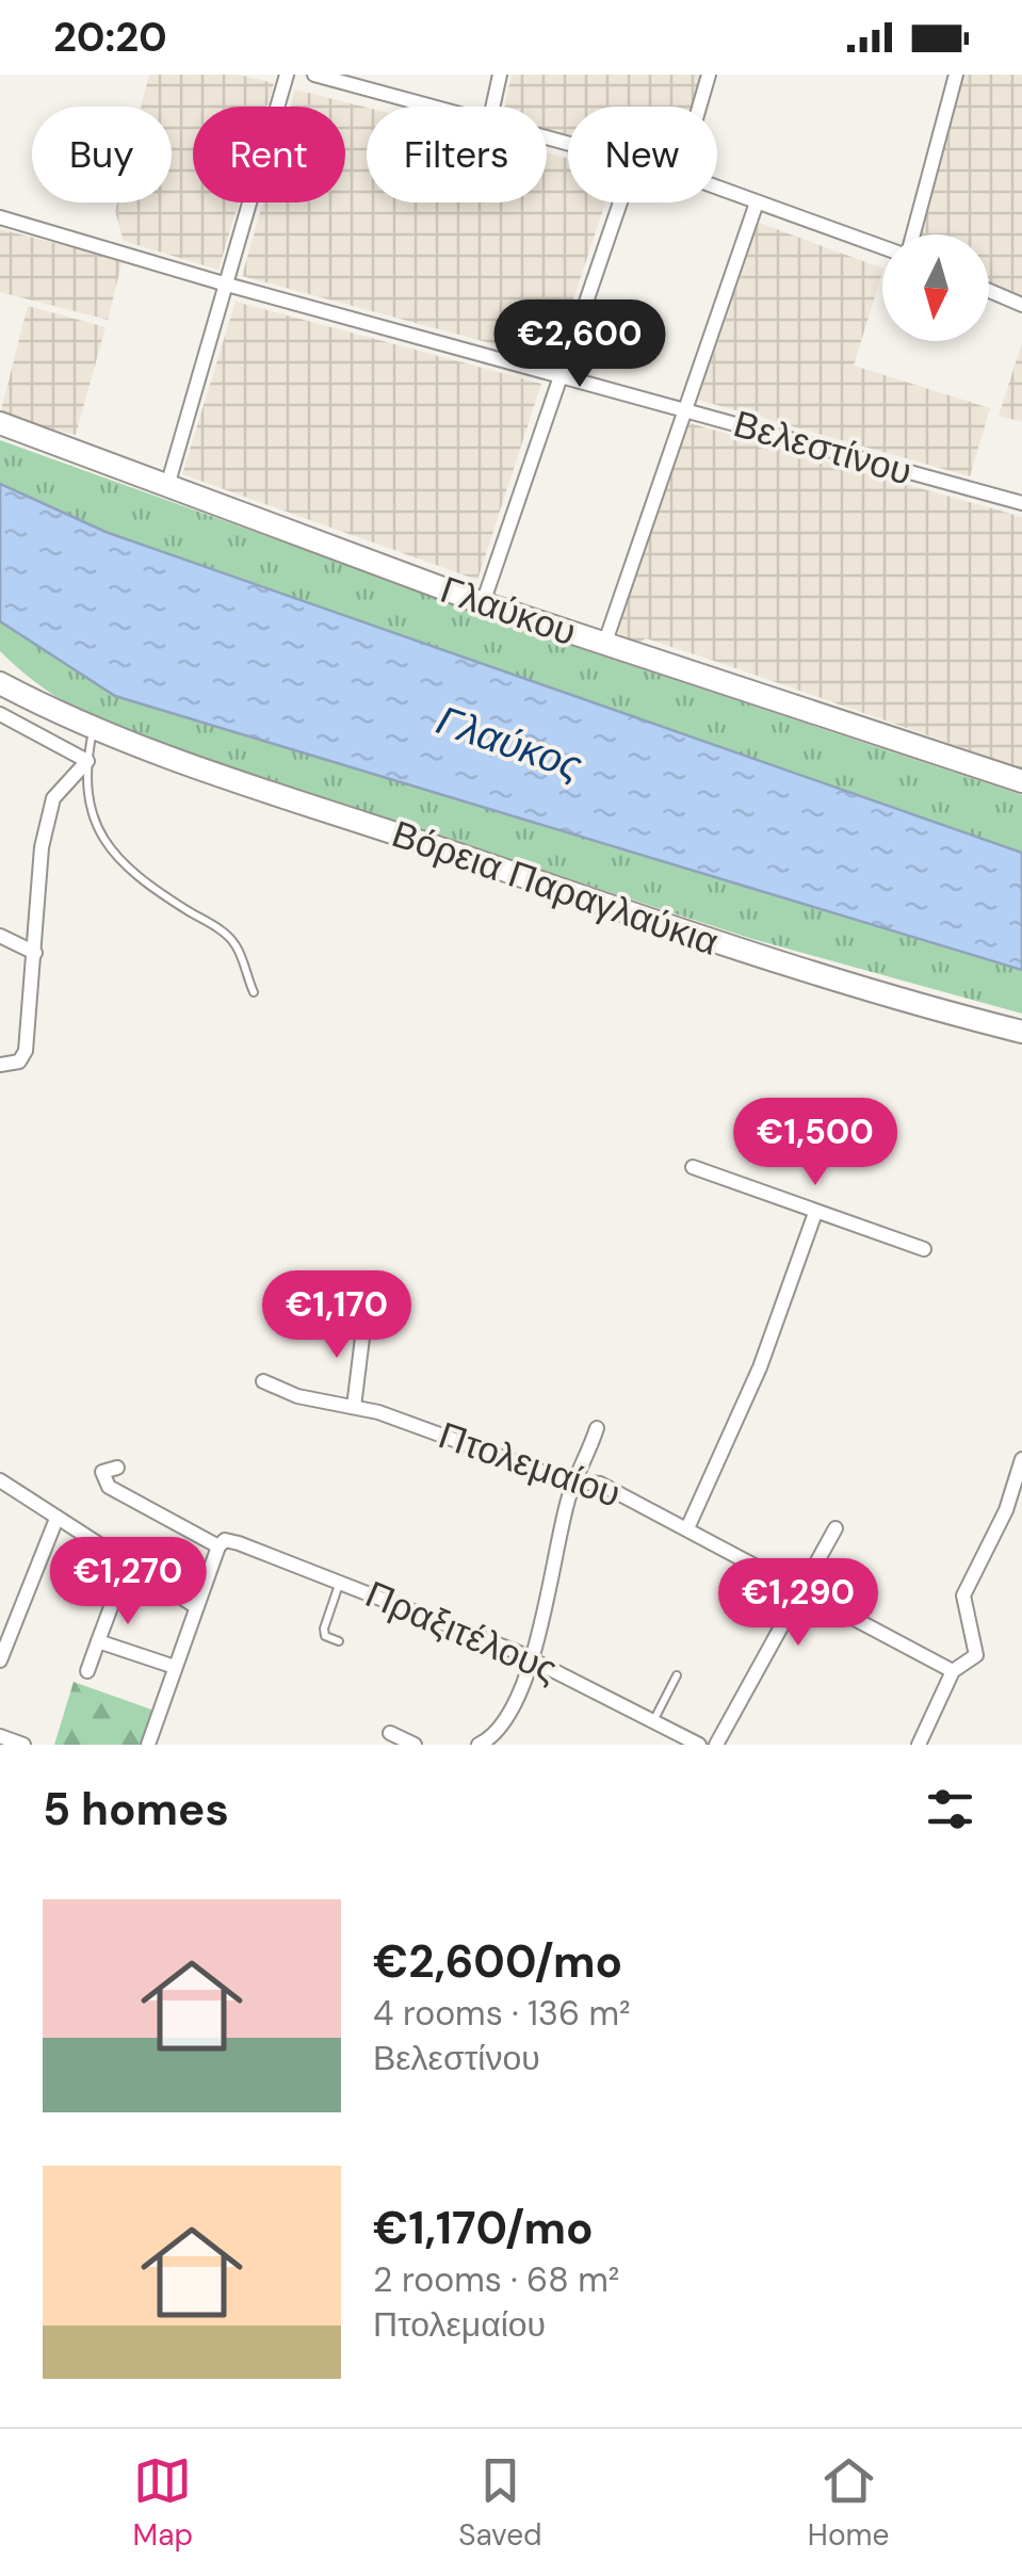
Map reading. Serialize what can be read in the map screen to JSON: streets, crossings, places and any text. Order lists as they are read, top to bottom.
{
  "streets": {
    "main road": ["Γλαύκου", "Βόρεια Παραγλαύκια"],
    "street": ["Βελεστίνου", "Πτολεμαίου", "Πραξιτέλους"]
  },
  "water": ["Γλαύκος"],
  "north": "bottom",
  "page": {
    "status": "20:20",
    "chip": [
      "Buy",
      "Rent",
      "Filters",
      "New"
    ],
    "price": [
      "€2,600",
      "€1,500",
      "€1,170",
      "€1,270",
      "€1,290"
    ],
    "heading": "5 homes",
    "list": [
      {
        "name": "€2,600/mo",
        "note": "4 rooms · 136 m² · Βελεστίνου"
      },
      {
        "name": "€1,170/mo",
        "note": "2 rooms · 68 m² · Πτολεμαίου"
      }
    ],
    "tabs": ["Map", "Saved", "Home"]
  }
}
